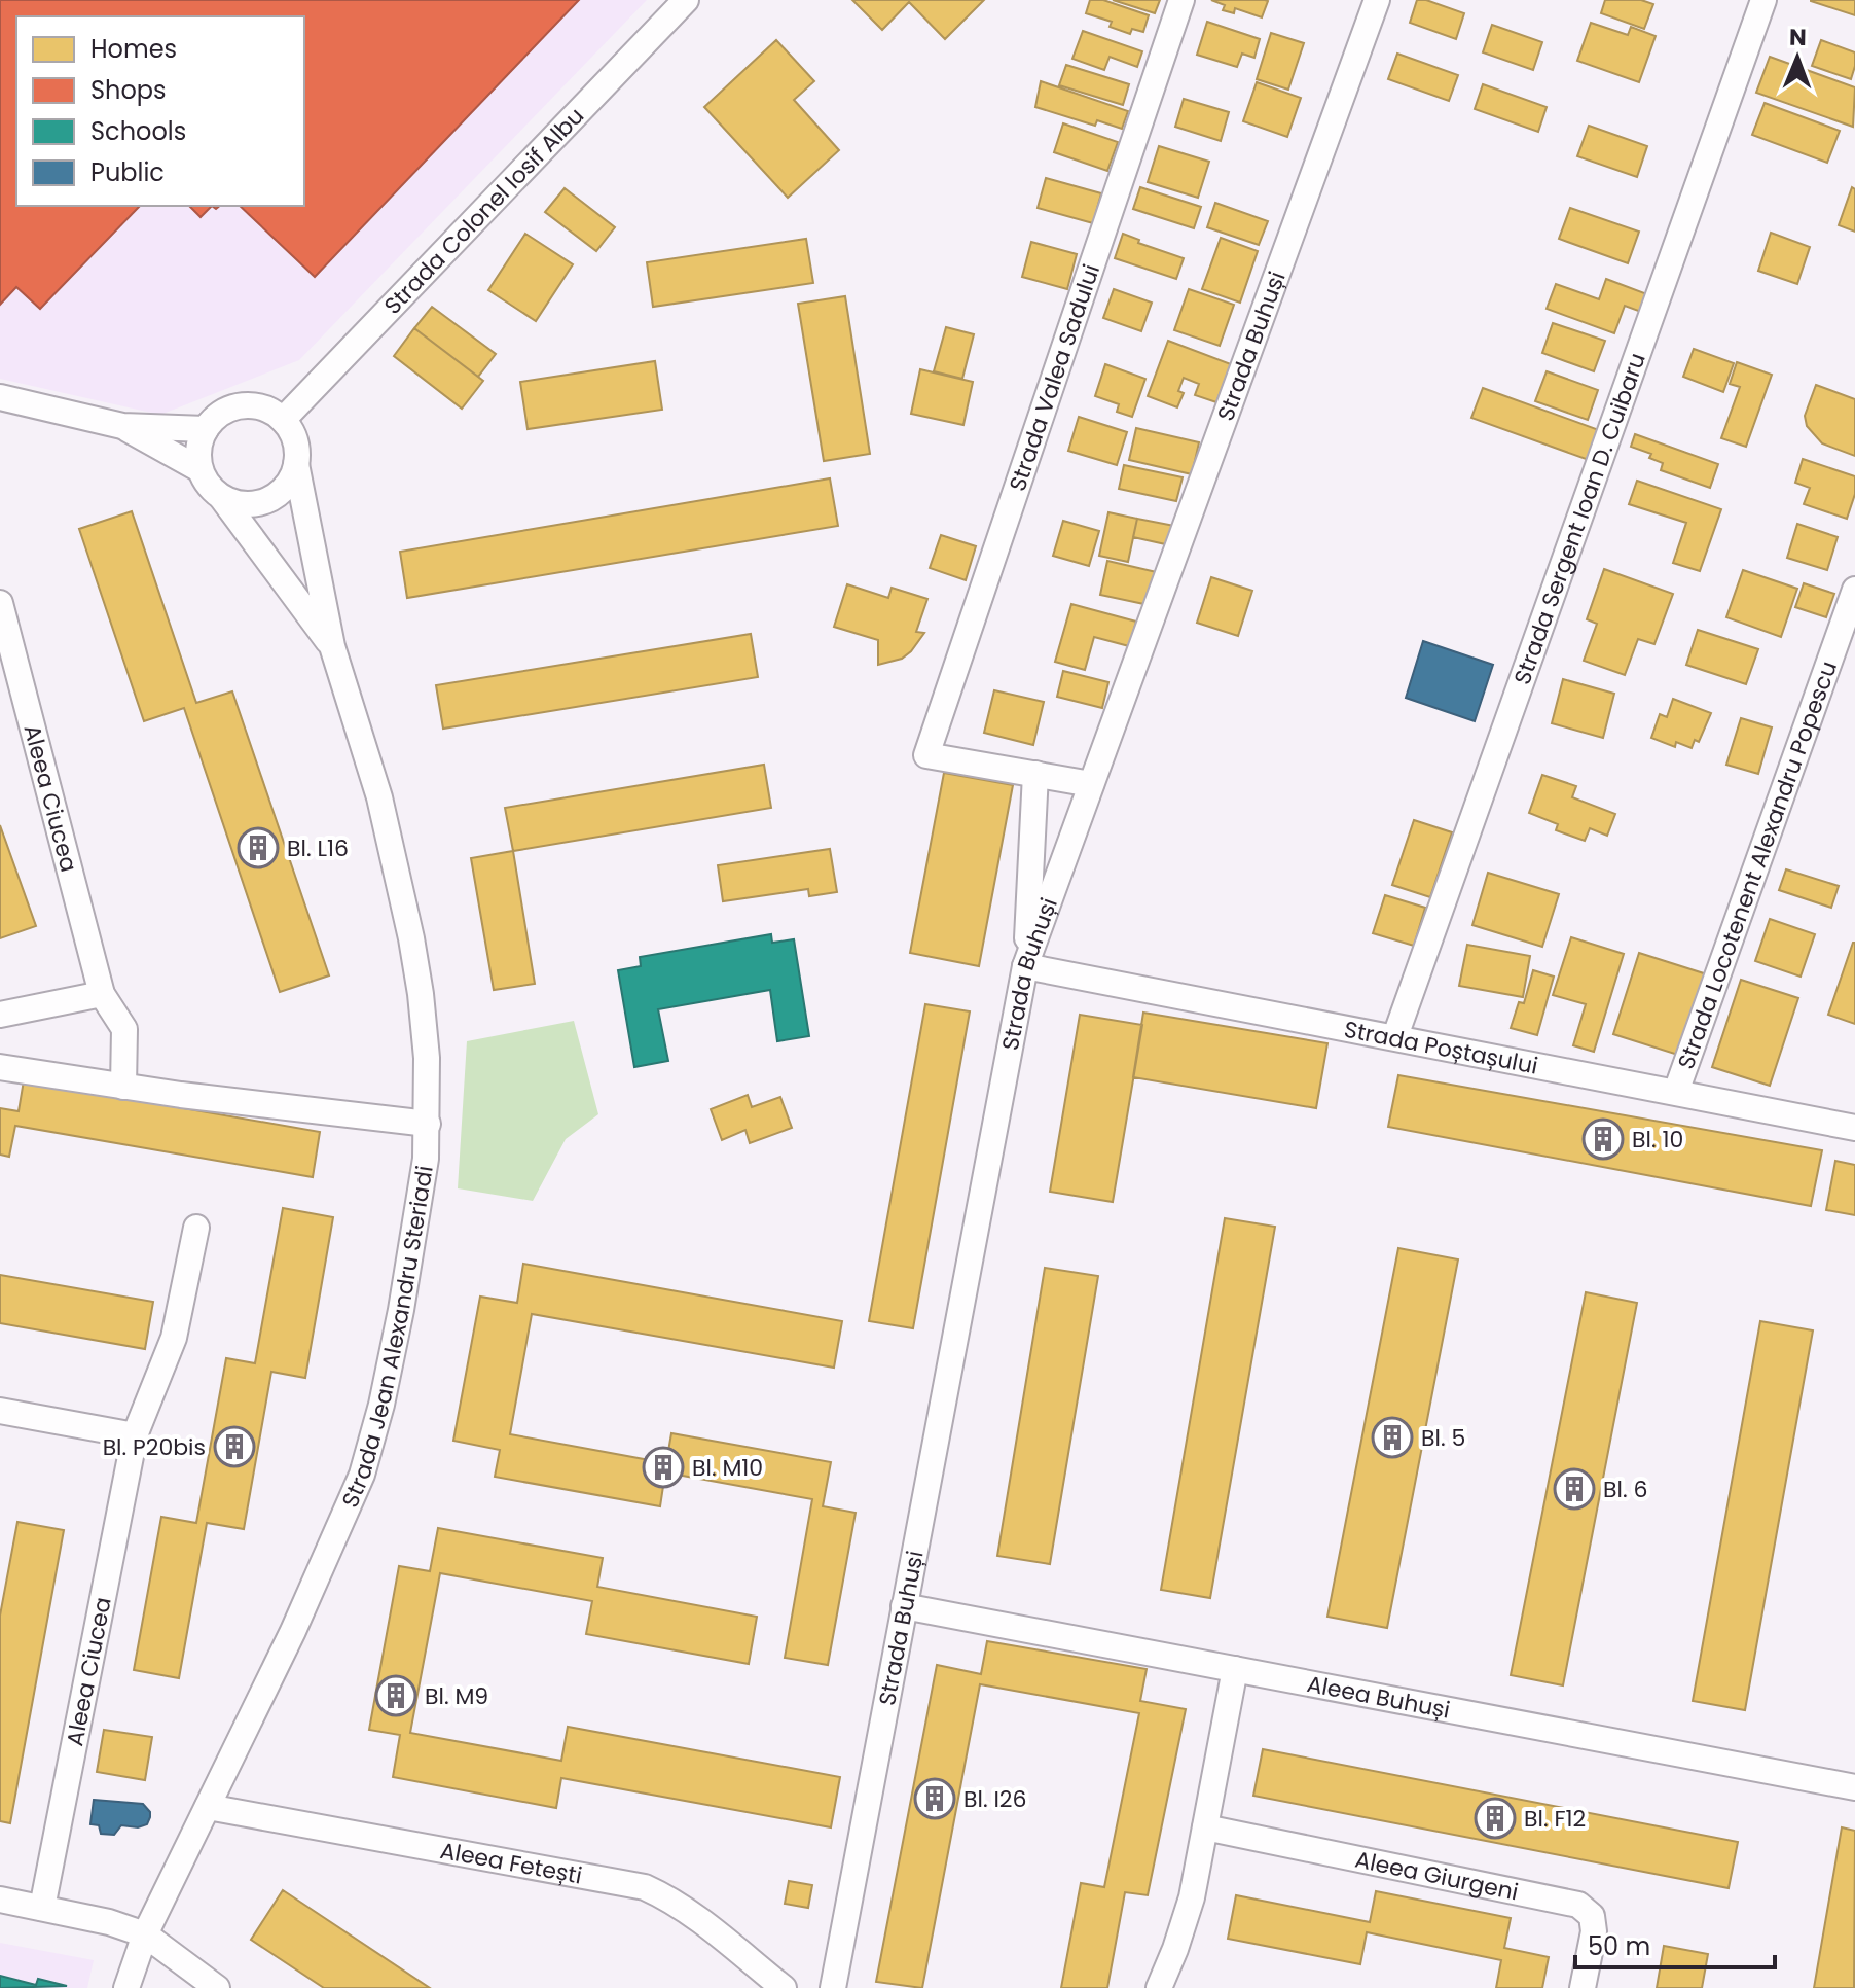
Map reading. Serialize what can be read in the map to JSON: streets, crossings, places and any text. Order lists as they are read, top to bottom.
{
  "streets": {
    "street": [
      "Strada Colonel Iosif Albu",
      "Strada Buhuși",
      "Strada Valea Sadului",
      "Strada Sergent Ioan D. Cuibaru",
      "Aleea Ciucea",
      "Strada Locotenent Alexandru Popescu",
      "Strada Poștașului",
      "Strada Jean Alexandru Steriadi",
      "Aleea Buhuși",
      "Aleea Fetești",
      "Aleea Giurgeni"
    ]
  },
  "crossings": [
    ["Strada Colonel Iosif Albu", "Strada Jean Alexandru Steriadi"],
    ["Strada Buhuși", "Strada Poștașului"],
    ["Strada Buhuși", "Aleea Buhuși"],
    ["Strada Sergent Ioan D. Cuibaru", "Strada Poștașului"],
    ["Strada Locotenent Alexandru Popescu", "Strada Poștașului"],
    ["Strada Jean Alexandru Steriadi", "Aleea Fetești"]
  ],
  "places": {
    "building": [
      "Bl. L16",
      "Bl. 10",
      "Bl. 5",
      "Bl. P20bis",
      "Bl. M10",
      "Bl. 6",
      "Bl. M9",
      "Bl. I26",
      "Bl. F12"
    ]
  },
  "legend": [
    "Homes",
    "Shops",
    "Schools",
    "Public"
  ],
  "scale_bar": "50 m",
  "north": "top"
}
